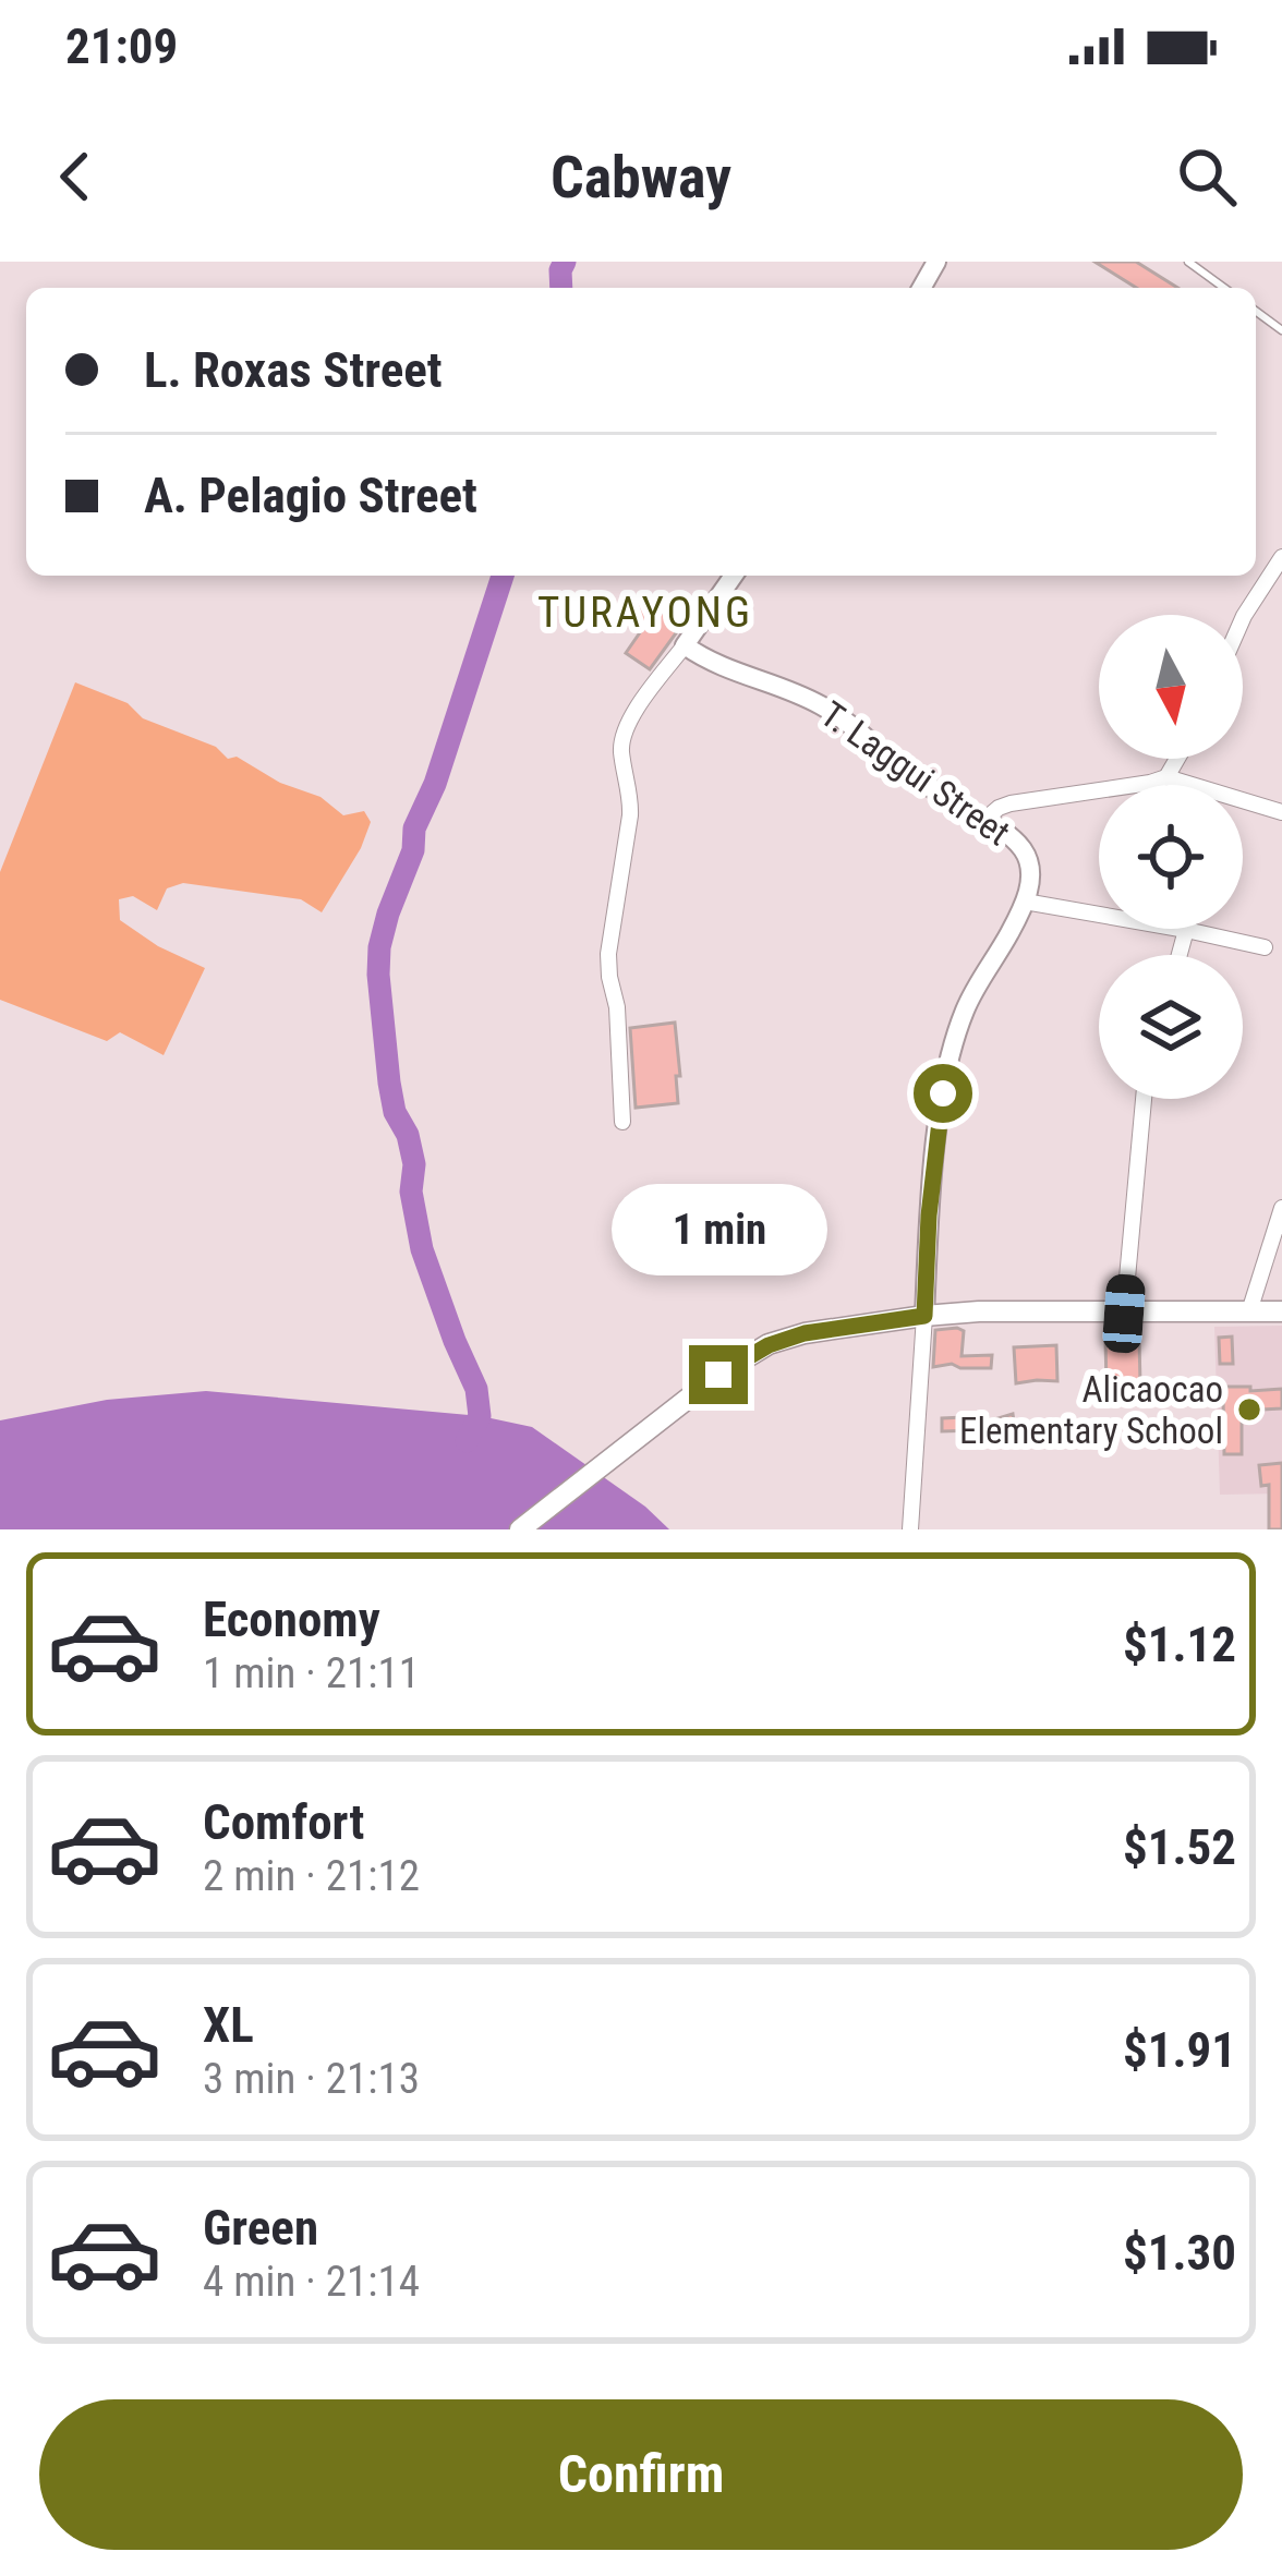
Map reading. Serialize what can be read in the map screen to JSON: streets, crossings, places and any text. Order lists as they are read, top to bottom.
{
  "streets": {
    "street": ["T. Laggui Street"]
  },
  "districts": ["TURAYONG"],
  "places": ["Alicaocao Elementary School"],
  "north": "bottom",
  "page": {
    "status": "21:09",
    "header": "Cabway",
    "banner": ["L. Roxas Street", "A. Pelagio Street"],
    "bubble": "1 min",
    "list": [
      {
        "name": "Economy",
        "note": "1 min · 21:11",
        "value": "$1.12"
      },
      {
        "name": "Comfort",
        "note": "2 min · 21:12",
        "value": "$1.52"
      },
      {
        "name": "XL",
        "note": "3 min · 21:13",
        "value": "$1.91"
      },
      {
        "name": "Green",
        "note": "4 min · 21:14",
        "value": "$1.30"
      }
    ],
    "buttons": "Confirm"
  }
}
